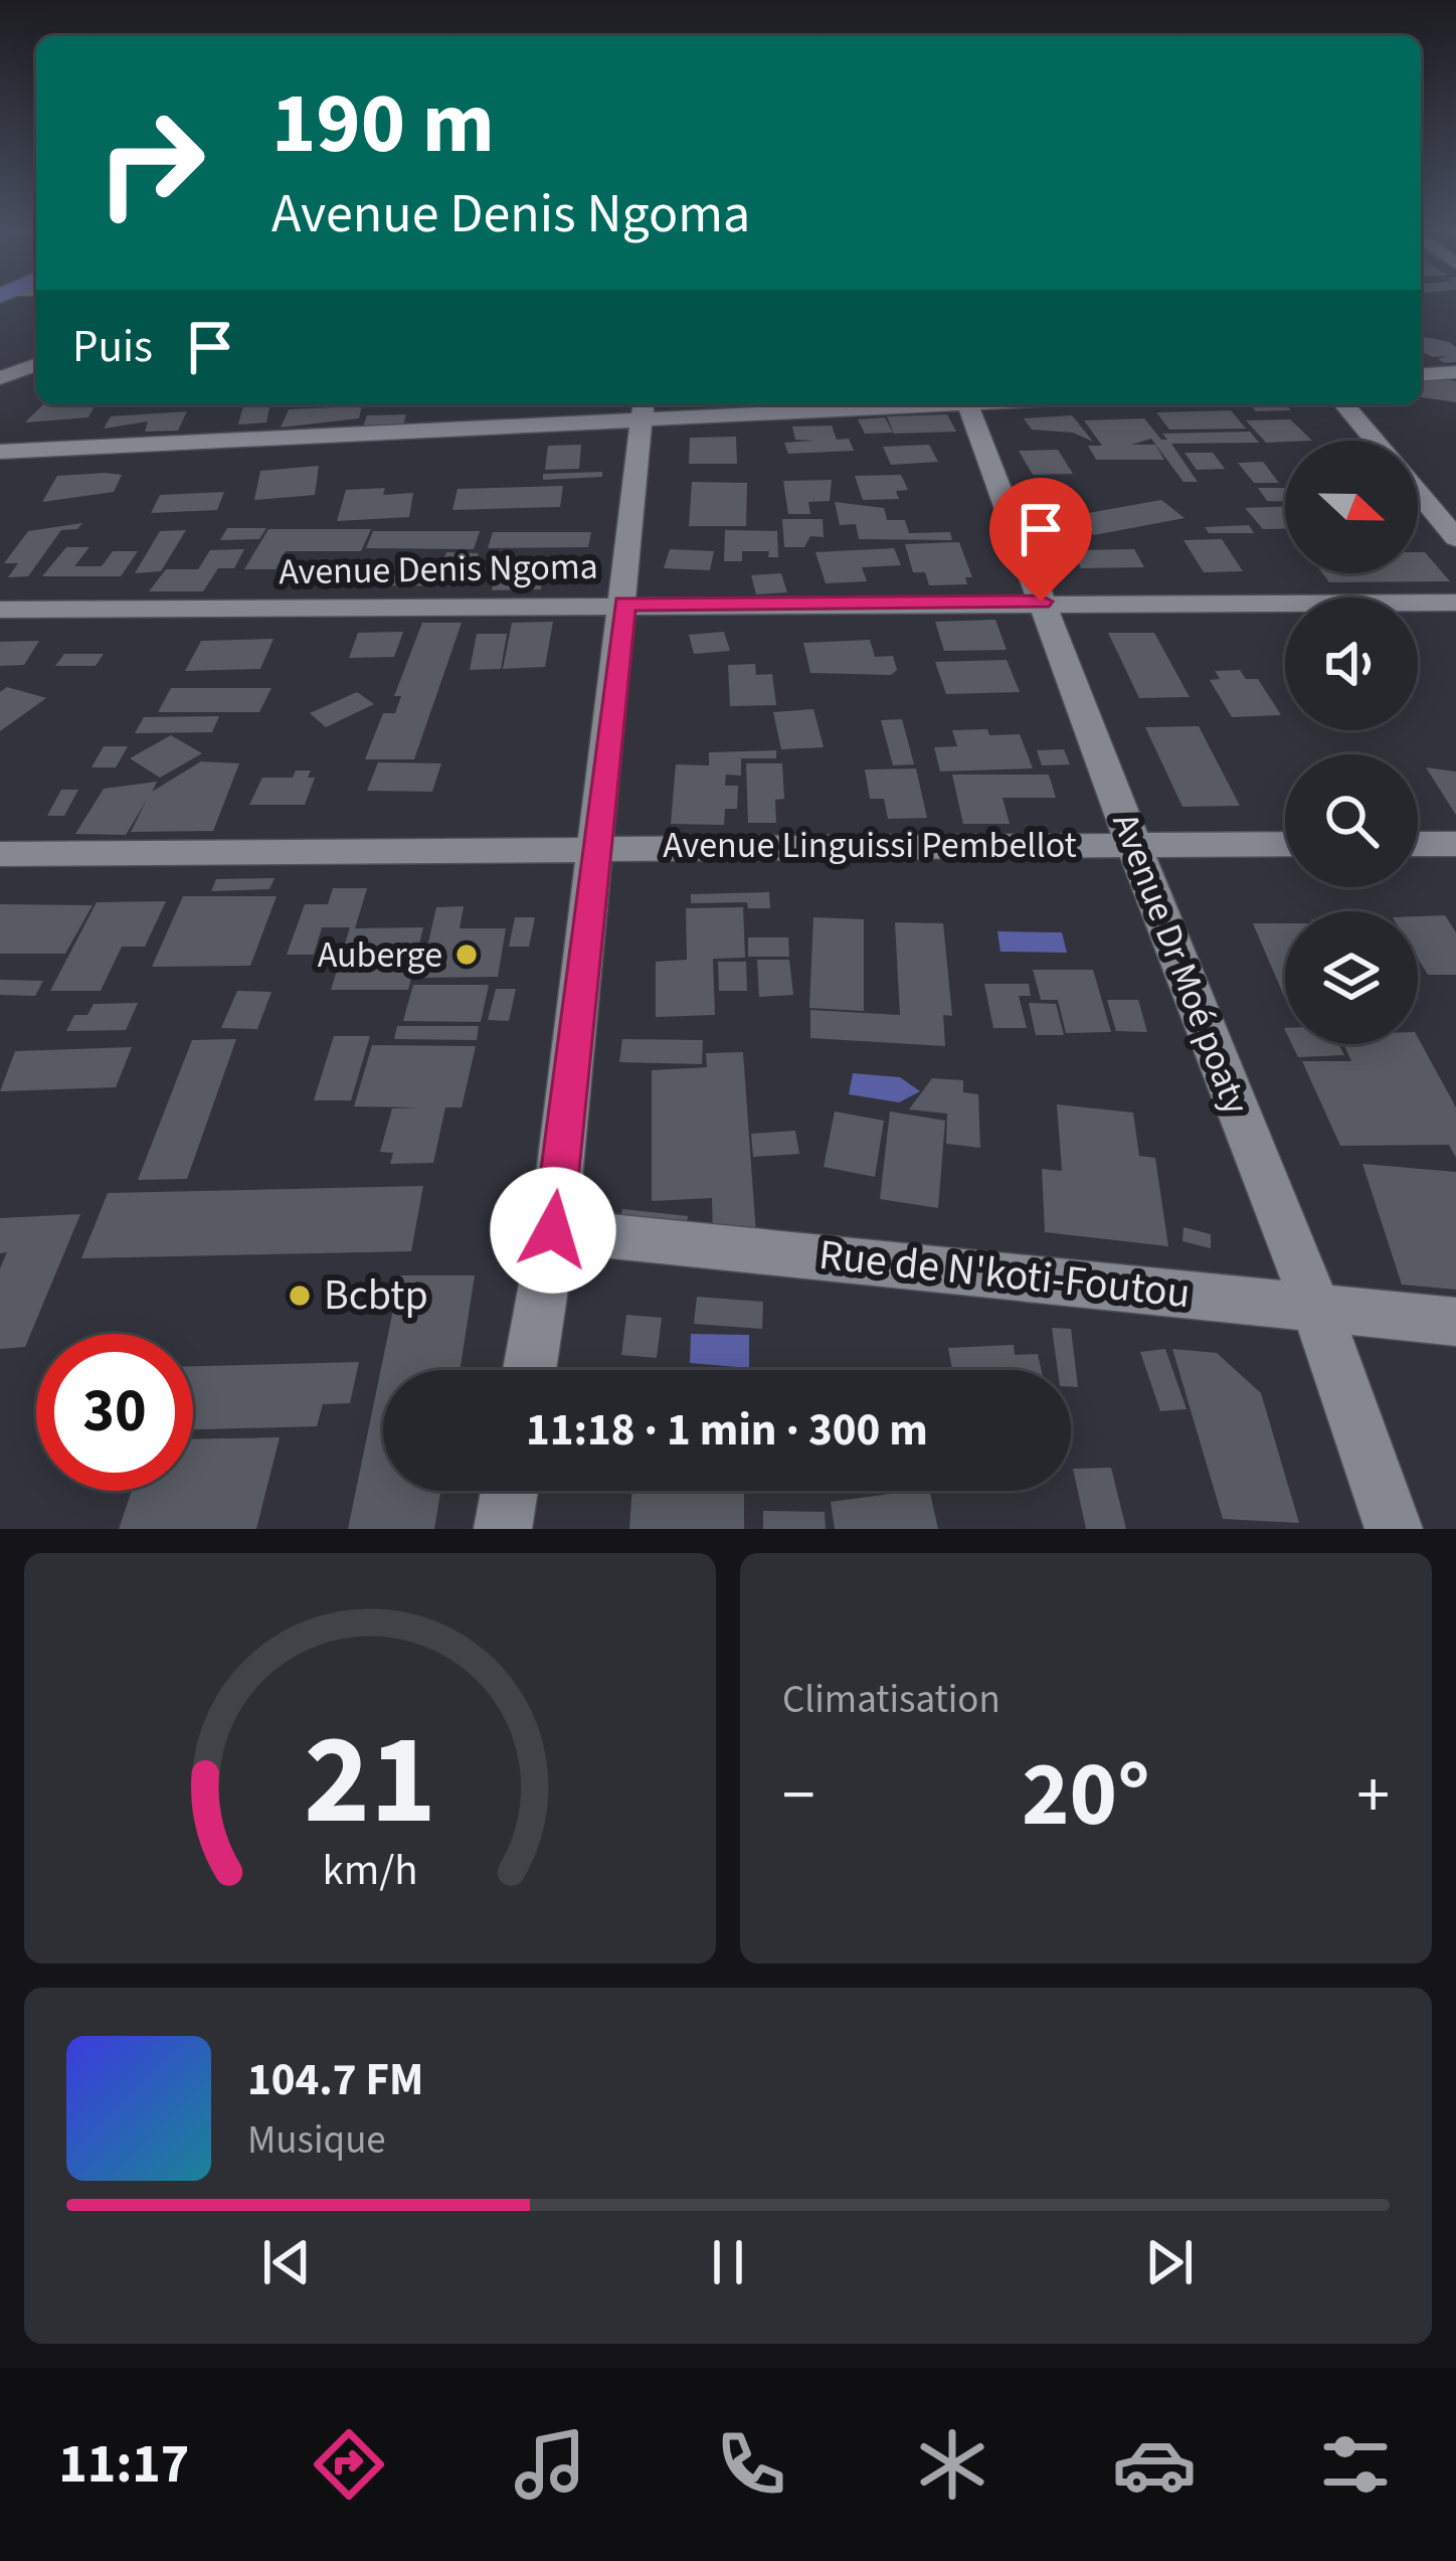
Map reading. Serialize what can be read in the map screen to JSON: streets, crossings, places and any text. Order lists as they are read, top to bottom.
{
  "streets": {
    "street": [
      "Avenue Denis Ngoma",
      "Avenue Linguissi Pembellot",
      "Avenue Dr Moé poaty",
      "Rue de N'koti-Foutou"
    ]
  },
  "crossings": [
    ["Avenue Denis Ngoma", "Avenue Dr Moé poaty"],
    ["Avenue Linguissi Pembellot", "Avenue Dr Moé poaty"],
    ["Avenue Dr Moé poaty", "Rue de N'koti-Foutou"]
  ],
  "places": ["Auberge", "Bcbtp"],
  "north": "right",
  "page": {
    "turn": ["190 m", "Avenue Denis Ngoma"],
    "then": "Puis",
    "limit": "30",
    "trip": "11:18 · 1 min · 300 m",
    "tile": "Climatisation",
    "heat": ["−", "20°", "+"],
    "song": ["104.7 FM", "Musique"],
    "tabs": "11:17",
    "gauge": ["21", "km/h"]
  }
}
